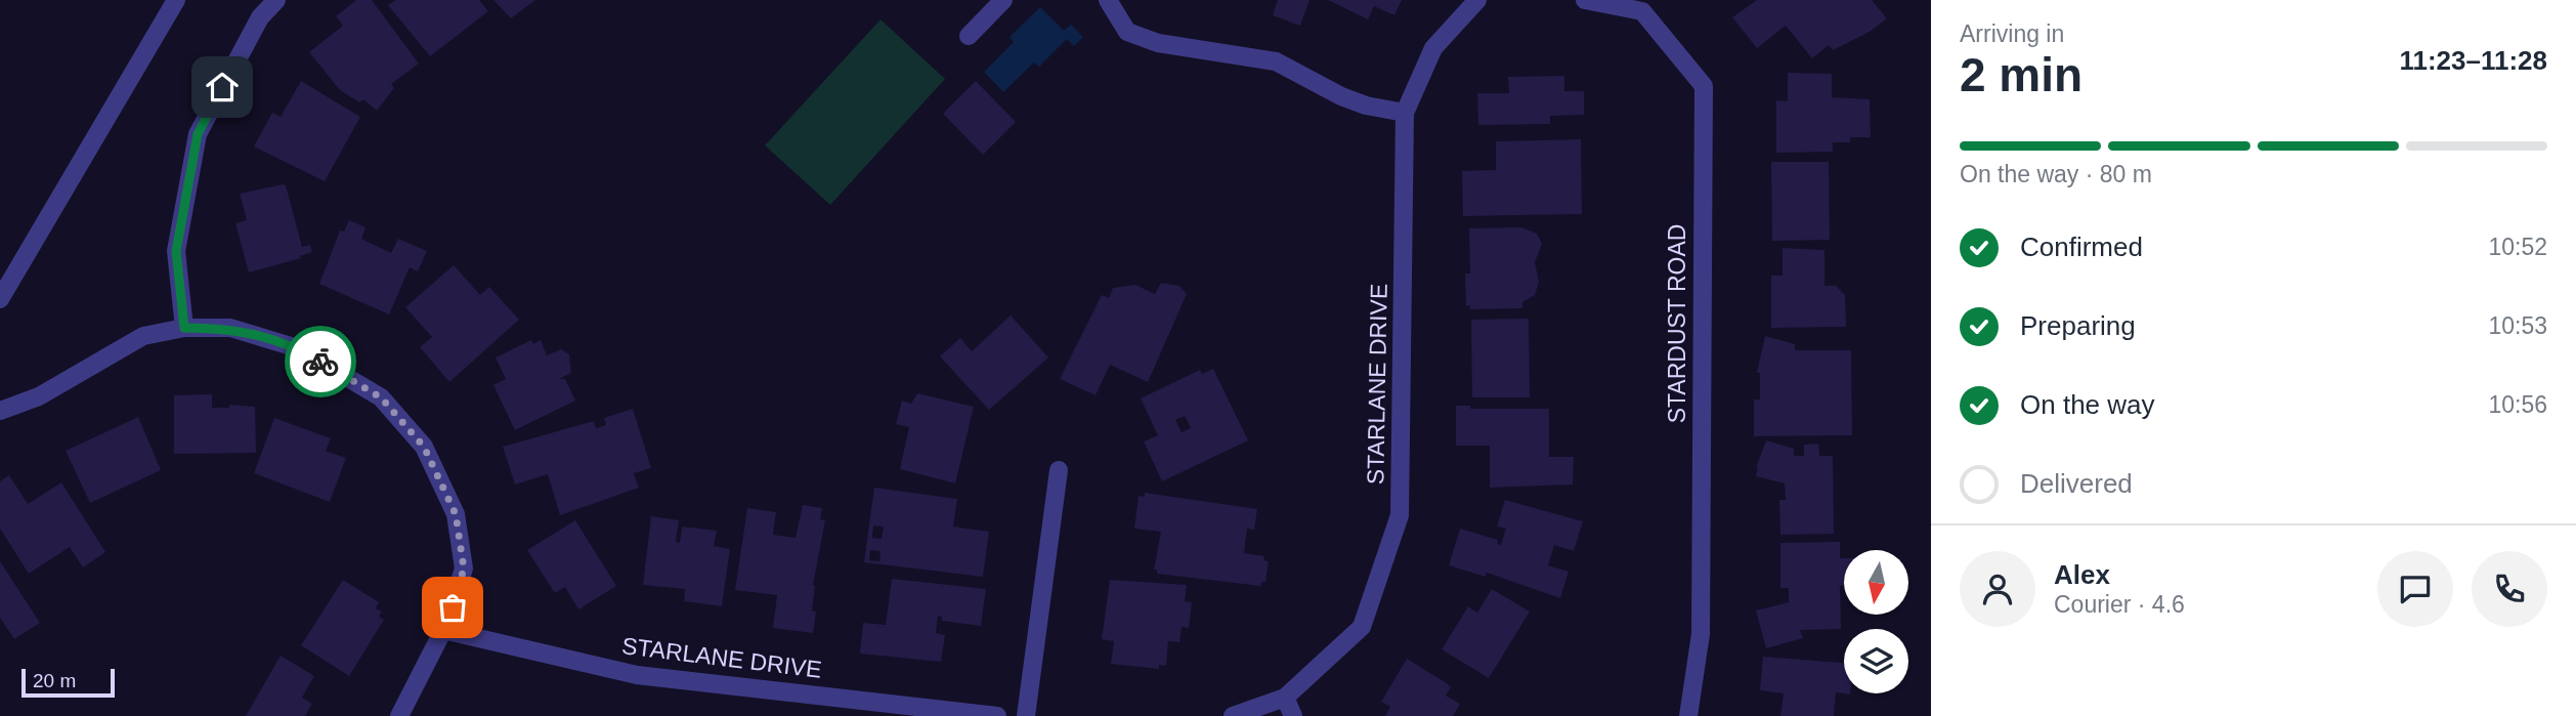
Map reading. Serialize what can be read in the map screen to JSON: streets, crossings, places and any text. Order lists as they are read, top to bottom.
{
  "streets": {
    "street": ["STARDUST ROAD", "STARLANE DRIVE"]
  },
  "scale_bar": "20 m",
  "north": "bottom",
  "page": {
    "heading": ["2 min", "Arriving in", "11:23–11:28"],
    "panel": ["Alex", "Courier · 4.6"],
    "bar": "On the way · 80 m",
    "list": [
      ["Confirmed", "10:52"],
      ["Preparing", "10:53"],
      ["On the way", "10:56"],
      "Delivered"
    ],
    "scale": "20 m"
  }
}
